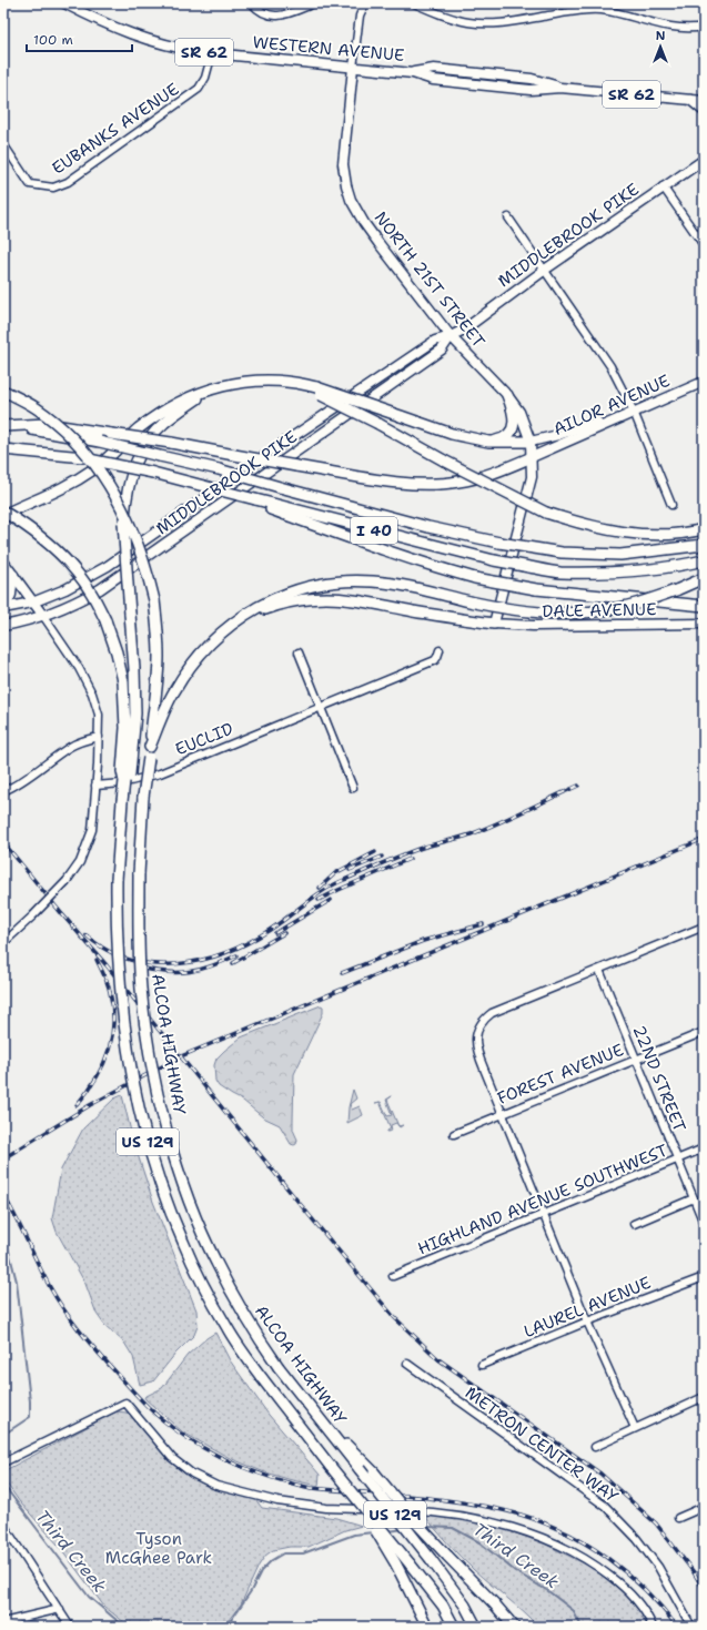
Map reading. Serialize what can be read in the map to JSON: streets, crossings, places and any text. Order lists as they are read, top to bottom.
{
  "streets": {
    "highway": ["I 40", "ALCOA HIGHWAY", "US 129"],
    "main road": [
      "WESTERN AVENUE",
      "SR 62",
      "MIDDLEBROOK PIKE",
      "NORTH 21ST STREET",
      "AILOR AVENUE",
      "DALE AVENUE"
    ],
    "street": [
      "EUBANKS AVENUE",
      "EUCLID",
      "FOREST AVENUE",
      "22ND STREET",
      "HIGHLAND AVENUE SOUTHWEST",
      "LAUREL AVENUE",
      "METRON CENTER WAY"
    ]
  },
  "crossings": [
    ["WESTERN AVENUE", "EUBANKS AVENUE"],
    ["WESTERN AVENUE", "NORTH 21ST STREET"],
    ["MIDDLEBROOK PIKE", "NORTH 21ST STREET"],
    ["NORTH 21ST STREET", "AILOR AVENUE"],
    ["NORTH 21ST STREET", "DALE AVENUE"],
    ["FOREST AVENUE", "22ND STREET"],
    ["22ND STREET", "HIGHLAND AVENUE SOUTHWEST"]
  ],
  "water": ["Third Creek"],
  "parks": ["Tyson McGhee Park"],
  "scale_bar": "100 m",
  "north": "top"
}
